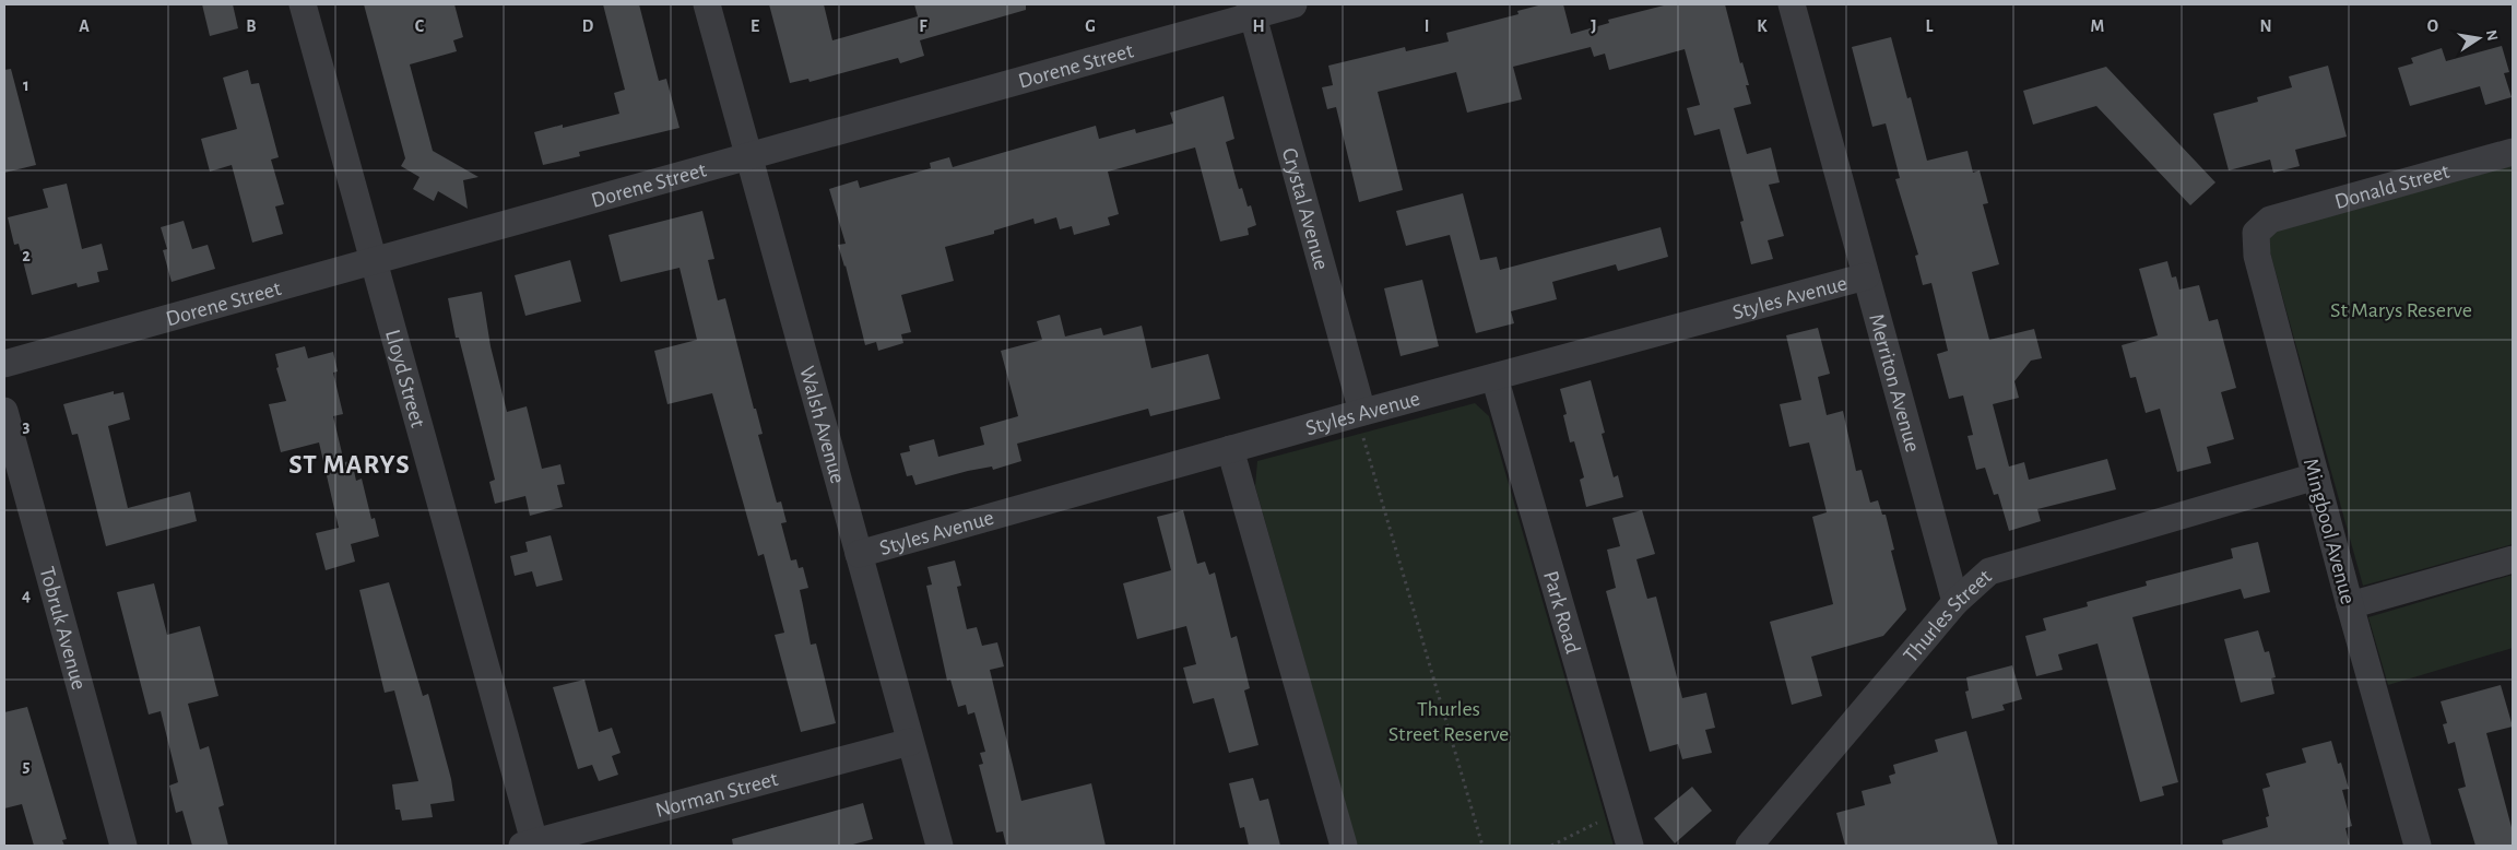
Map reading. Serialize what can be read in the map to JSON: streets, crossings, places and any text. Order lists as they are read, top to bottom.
{
  "streets": {
    "street": [
      "Dorene Street",
      "Donald Street",
      "Crystal Avenue",
      "Styles Avenue",
      "Lloyd Street",
      "Merriton Avenue",
      "Walsh Avenue",
      "Mingbool Avenue",
      "Park Road",
      "Thurles Street",
      "Tobruk Avenue",
      "Norman Street"
    ]
  },
  "crossings": [
    ["Dorene Street", "Crystal Avenue"],
    ["Dorene Street", "Lloyd Street"],
    ["Dorene Street", "Walsh Avenue"],
    ["Donald Street", "Mingbool Avenue"],
    ["Crystal Avenue", "Styles Avenue"],
    ["Styles Avenue", "Merriton Avenue"],
    ["Styles Avenue", "Walsh Avenue"],
    ["Styles Avenue", "Park Road"],
    ["Lloyd Street", "Norman Street"],
    ["Merriton Avenue", "Thurles Street"],
    ["Walsh Avenue", "Norman Street"],
    ["Mingbool Avenue", "Thurles Street"]
  ],
  "districts": ["ST MARYS"],
  "parks": ["St Marys Reserve", "Thurles Street Reserve"],
  "north": "right",
  "grid": {
    "columns": [
      "A",
      "B",
      "C",
      "D",
      "E",
      "F",
      "G",
      "H",
      "I",
      "J",
      "K",
      "L",
      "M",
      "N",
      "O"
    ],
    "rows": [
      "1",
      "2",
      "3",
      "4",
      "5"
    ]
  }
}
